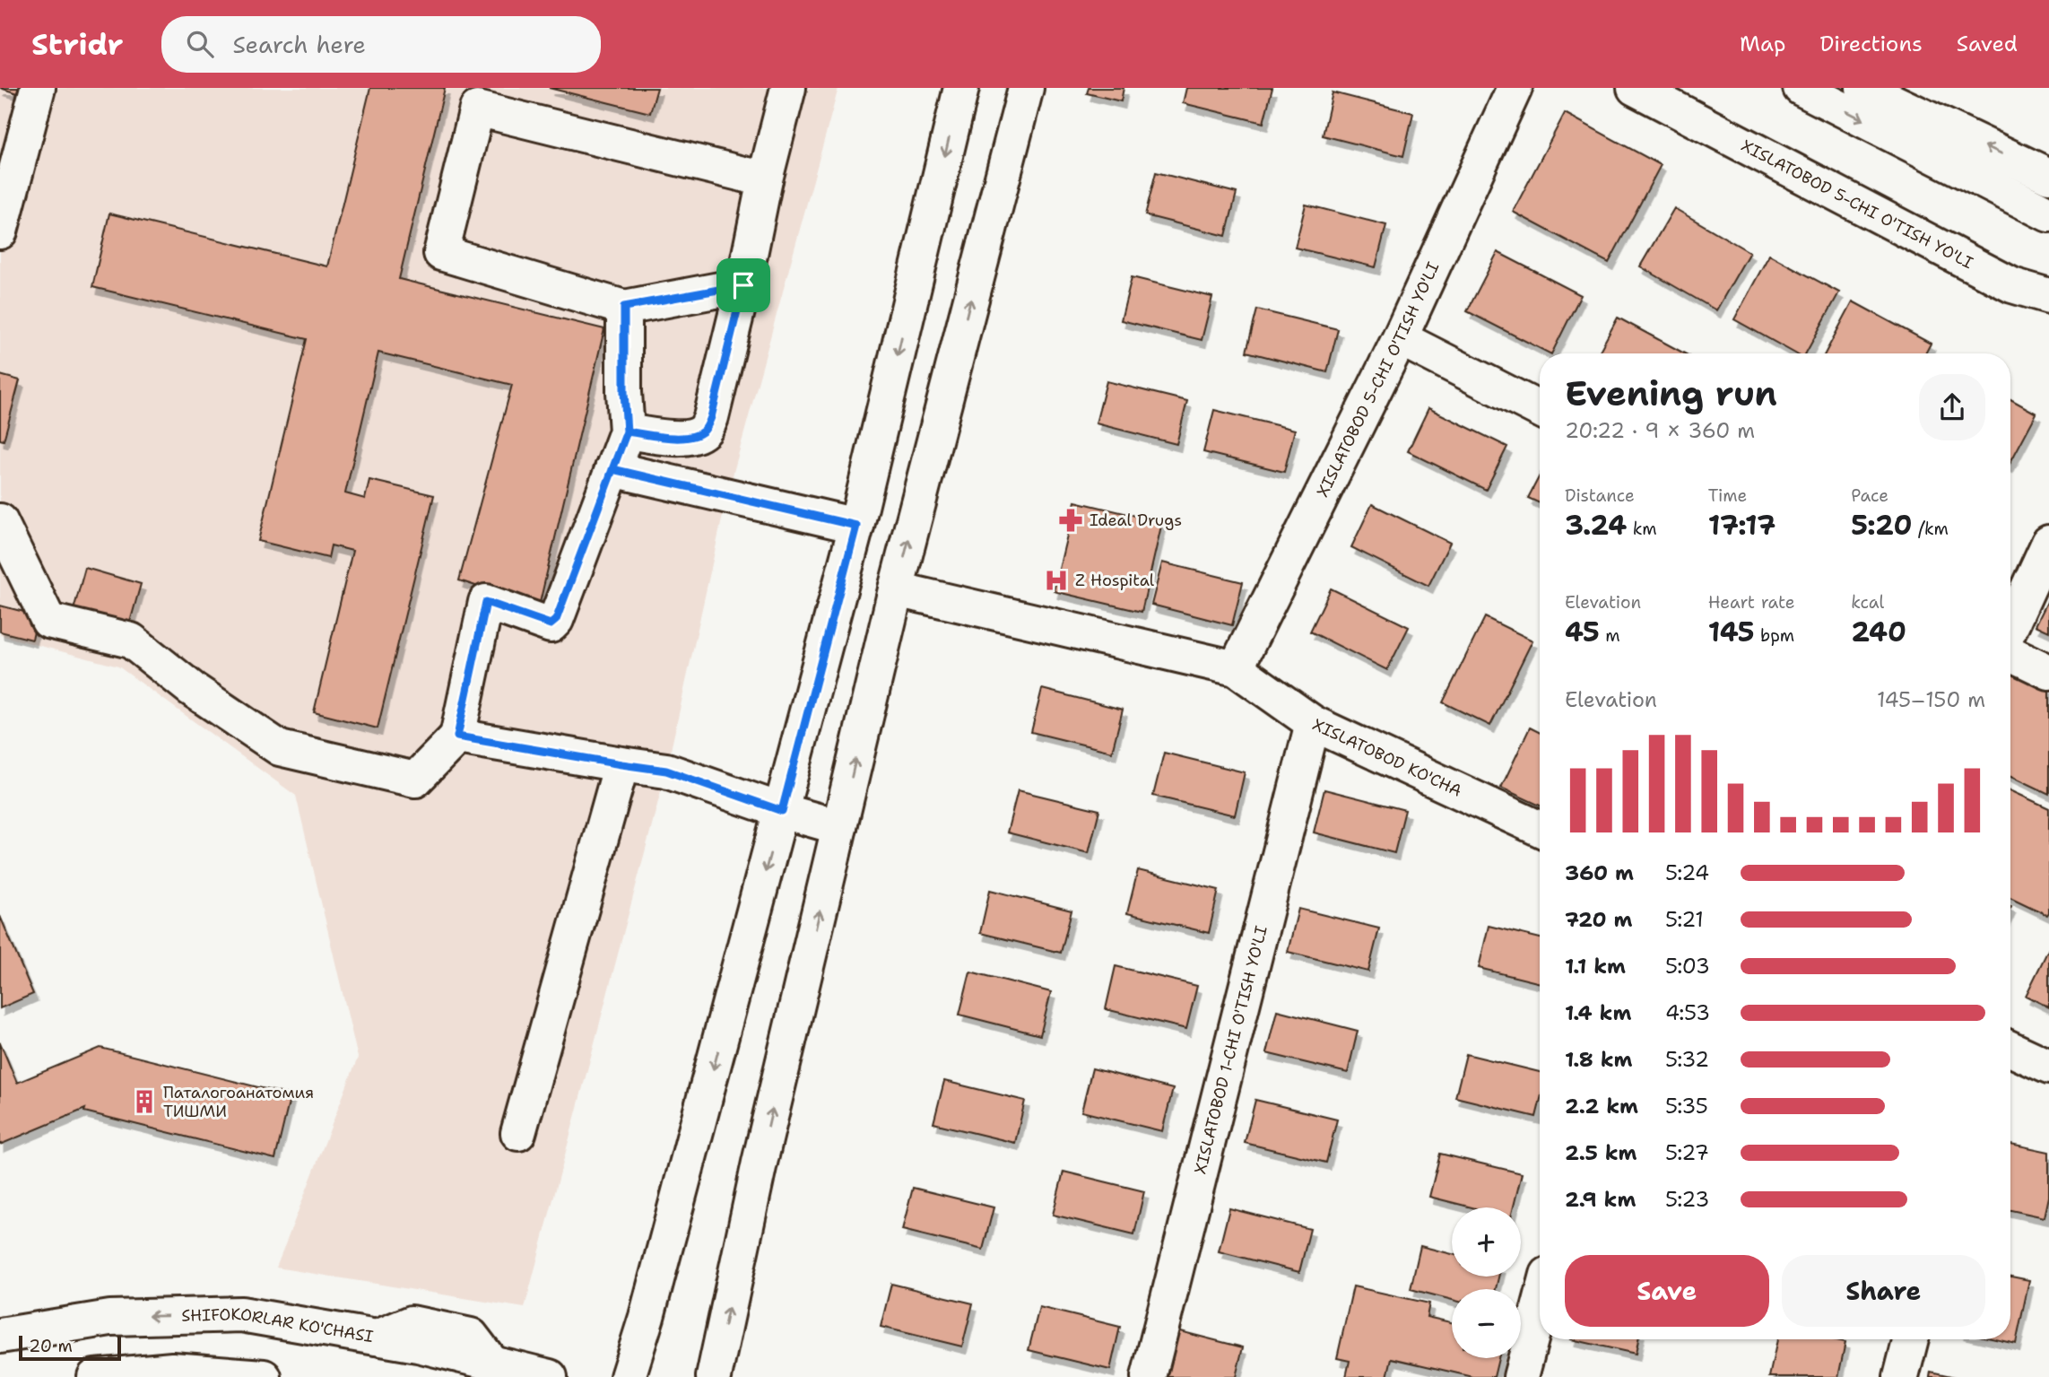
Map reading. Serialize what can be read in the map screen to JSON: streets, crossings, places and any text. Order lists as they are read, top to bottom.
{
  "streets": {
    "street": [
      "XISLATOBOD 5-CHI O'TISH YO'LI",
      "XISLATOBOD KO'CHA",
      "XISLATOBOD 1-CHI O'TISH YO'LI",
      "SHIFOKORLAR KO'CHASI"
    ]
  },
  "crossings": [
    ["XISLATOBOD 5-CHI O'TISH YO'LI", "XISLATOBOD KO'CHA"],
    ["XISLATOBOD KO'CHA", "XISLATOBOD 1-CHI O'TISH YO'LI"]
  ],
  "places": {
    "pharmacy": ["Ideal Drugs"],
    "hospital": ["Z Hospital"],
    "building": ["Паталогоанатомия ТИШМИ"]
  },
  "scale_bar": "20 m",
  "page": {
    "header": "Stridr",
    "search": "Search here",
    "nav": ["Map", "Directions", "Saved"],
    "heading": ["Evening run", "20:22 · 9 × 360 m"],
    "stats": [
      ["Distance", "3.24 km"],
      ["Time", "17:17"],
      ["Pace", "5:20 /km"],
      ["Elevation", "45 m"],
      ["Heart rate", "145 bpm"],
      ["kcal", "240"]
    ],
    "chart": ["Elevation", "145–150 m"],
    "list": [
      {
        "name": "360 m",
        "note": "5:24"
      },
      {
        "name": "720 m",
        "note": "5:21"
      },
      {
        "name": "1.1 km",
        "note": "5:03"
      },
      {
        "name": "1.4 km",
        "note": "4:53"
      },
      {
        "name": "1.8 km",
        "note": "5:32"
      },
      {
        "name": "2.2 km",
        "note": "5:35"
      },
      {
        "name": "2.5 km",
        "note": "5:27"
      },
      {
        "name": "2.9 km",
        "note": "5:23"
      }
    ],
    "map_buttons": ["+", "−"],
    "buttons": ["Save", "Share"],
    "scale": "20 m"
  }
}
